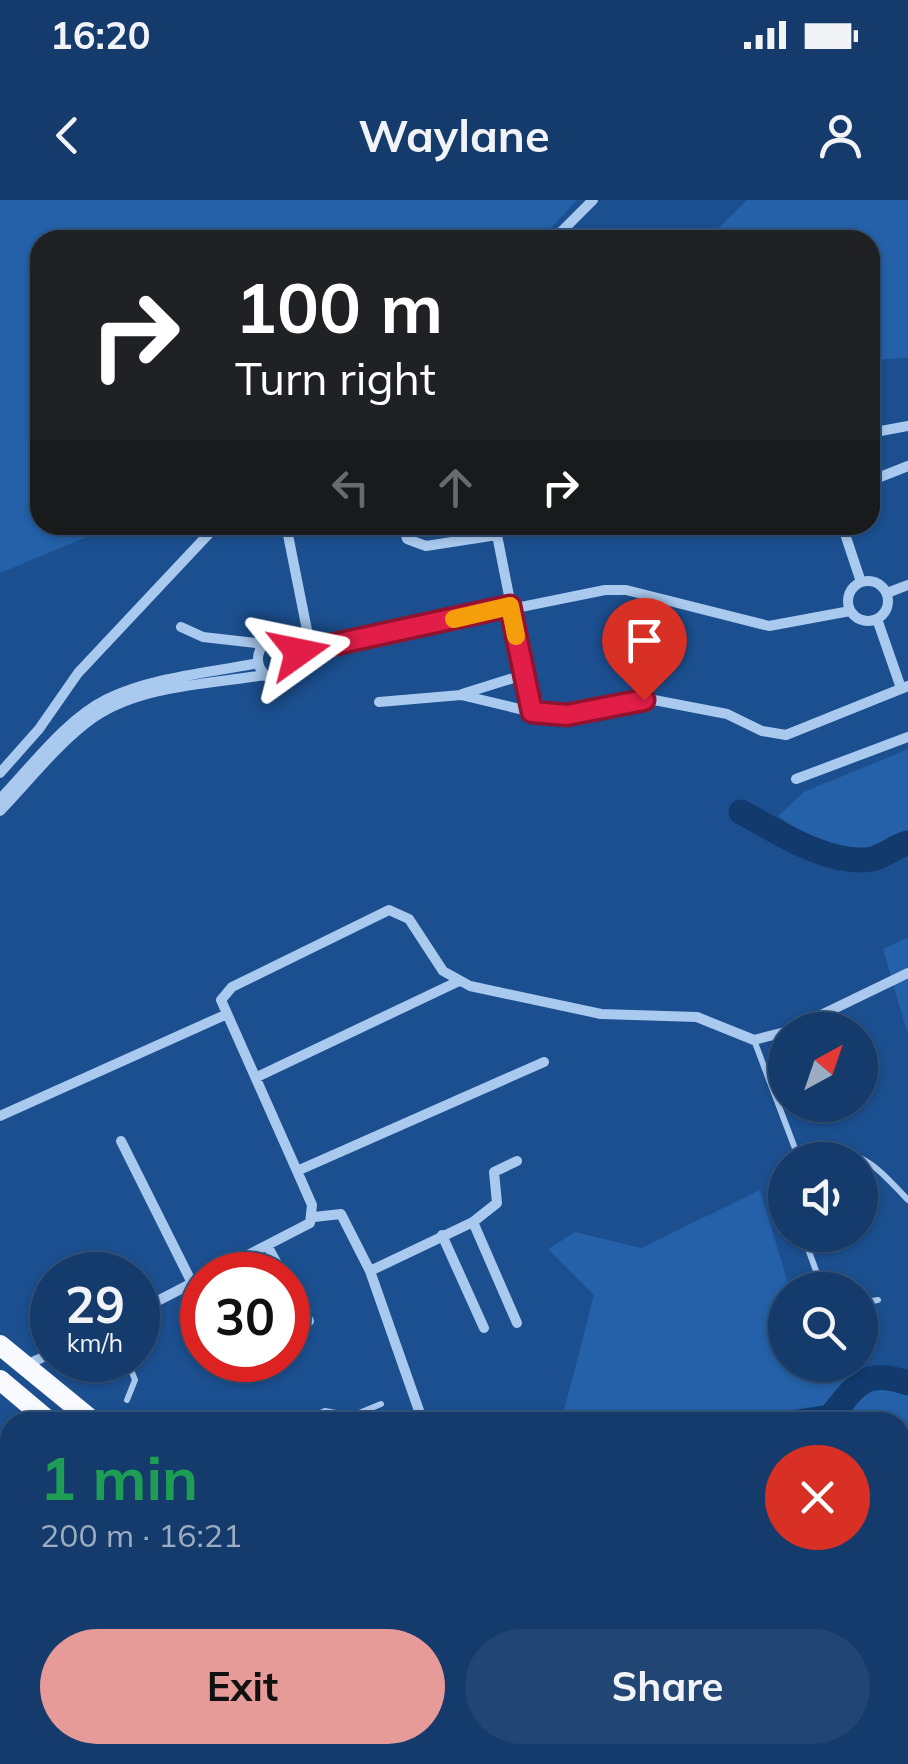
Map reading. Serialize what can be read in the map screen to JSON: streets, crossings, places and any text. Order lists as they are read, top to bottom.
{
  "north": "top right",
  "page": {
    "status": "16:20",
    "header": "Waylane",
    "turn": ["100 m", "Turn right"],
    "speed": "29 km/h",
    "limit": "30",
    "heading": ["1 min", "200 m · 16:21"],
    "buttons": ["Exit", "Share"]
  }
}
